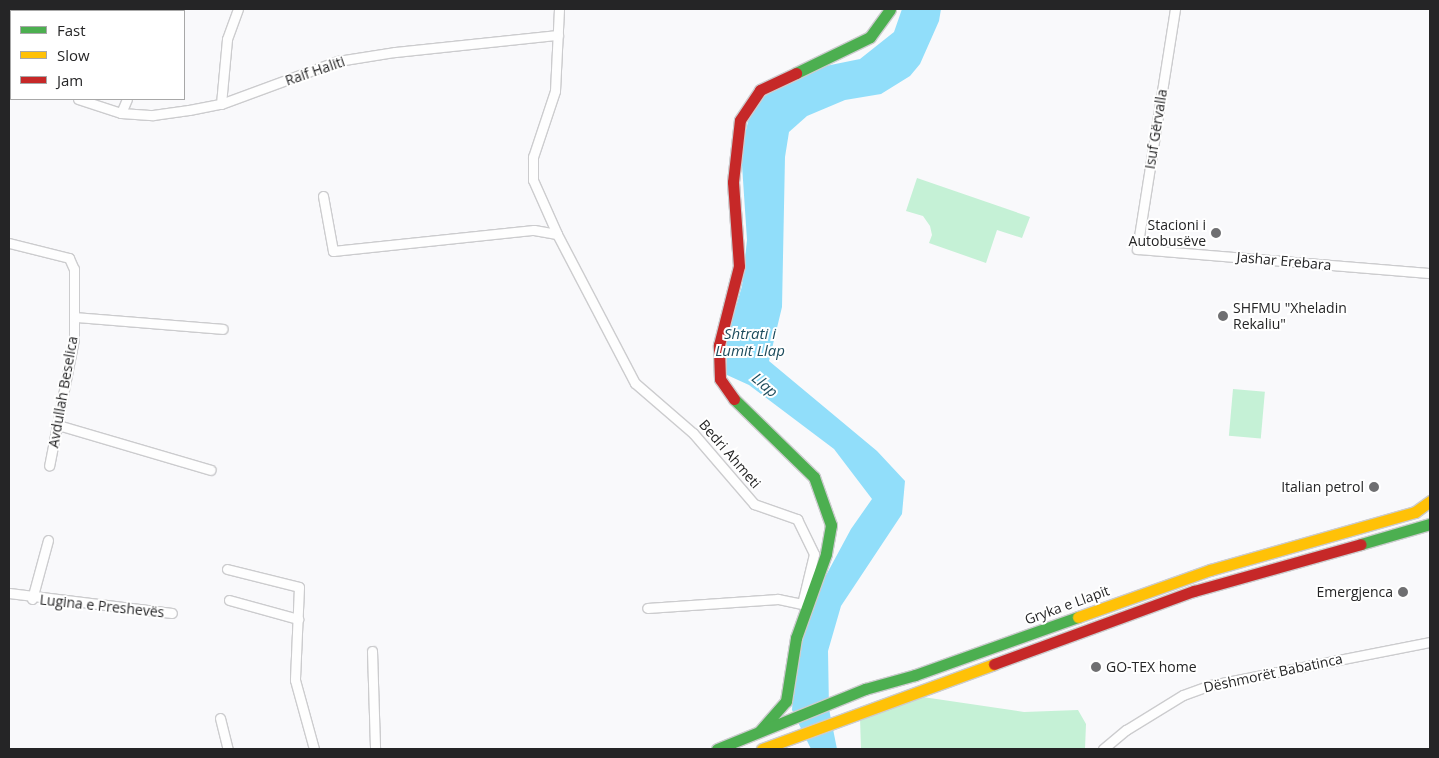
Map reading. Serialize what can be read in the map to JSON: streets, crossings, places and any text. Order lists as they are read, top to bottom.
{
  "streets": {
    "main road": ["Gryka e Llapit"],
    "street": [
      "Raif Haliti",
      "Isuf Gërvalla",
      "Jashar Erebara",
      "Avdullah Beselica",
      "Bedri Ahmeti",
      "Lugina e Preshevës",
      "Dëshmorët Babatinca"
    ]
  },
  "crossings": [
    ["Raif Haliti", "Bedri Ahmeti"],
    ["Isuf Gërvalla", "Jashar Erebara"]
  ],
  "water": ["Shtrati i Lumit Llap", "Llap"],
  "places": [
    "Stacioni i Autobusëve",
    "SHFMU \"Xheladin Rekaliu\"",
    "Italian petrol",
    "Emergjenca",
    "GO-TEX home"
  ],
  "legend": ["Fast", "Slow", "Jam"]
}
